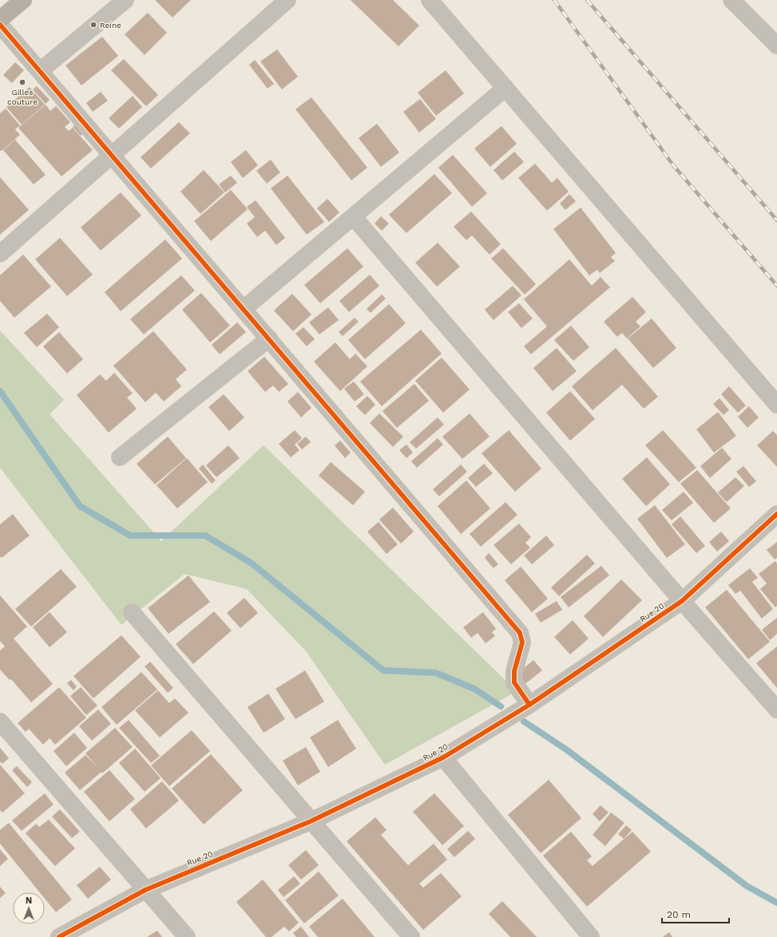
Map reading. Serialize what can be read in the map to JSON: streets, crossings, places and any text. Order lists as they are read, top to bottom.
{
  "streets": {
    "street": ["Rue 20"]
  },
  "places": ["Reine", "Gilles couture"],
  "scale_bar": "20 m",
  "north": "top"
}
